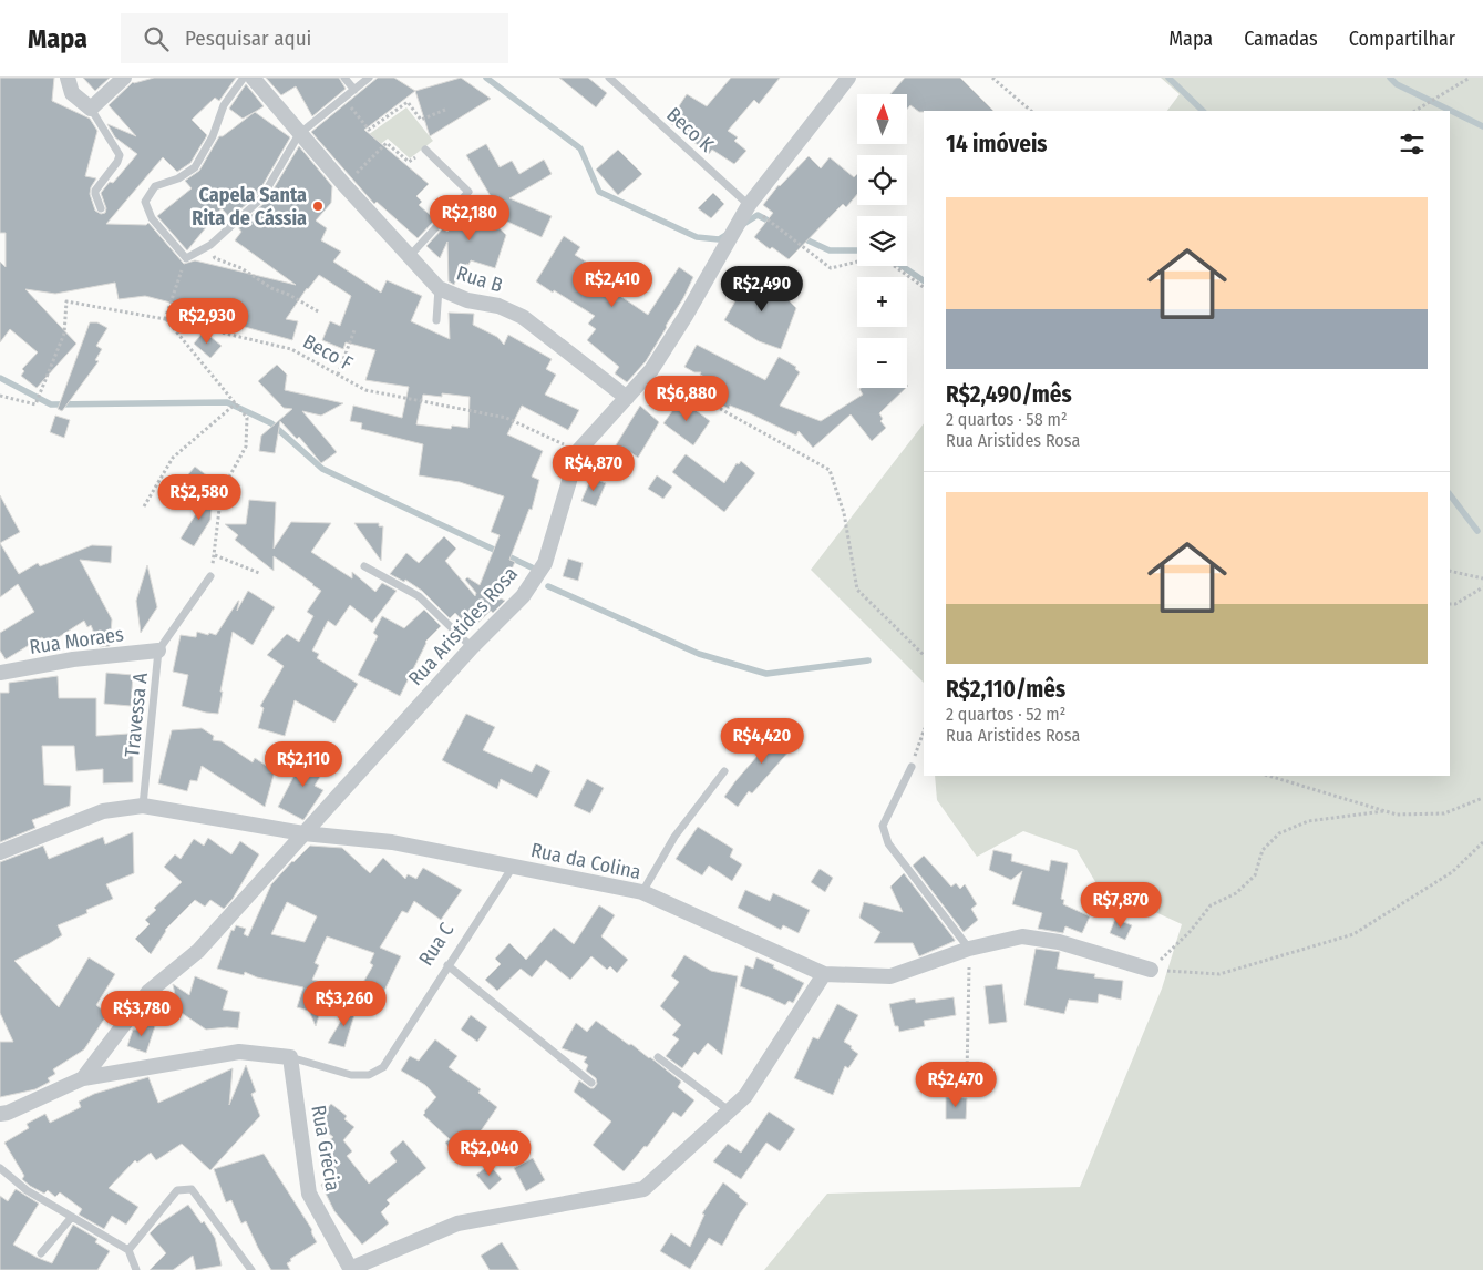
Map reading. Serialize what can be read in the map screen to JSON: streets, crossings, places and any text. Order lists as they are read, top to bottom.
{
  "streets": {
    "street": [
      "Rua B",
      "Rua Aristides Rosa",
      "Rua Moraes",
      "Rua da Colina",
      "Rua C",
      "Rua Grécia"
    ],
    "lane": ["Beco K", "Travessa A"],
    "path": ["Beco F"]
  },
  "crossings": [
    ["Beco K", "Rua Aristides Rosa"],
    ["Rua B", "Rua Aristides Rosa"],
    ["Beco F", "Rua Aristides Rosa"],
    ["Rua Aristides Rosa", "Rua da Colina"],
    ["Rua Aristides Rosa", "Rua C"],
    ["Rua Moraes", "Travessa A"],
    ["Travessa A", "Rua da Colina"],
    ["Rua da Colina", "Rua C"],
    ["Rua C", "Rua Grécia"]
  ],
  "places": ["Capela Santa Rita de Cássia"],
  "north": "top",
  "page": {
    "header": "Mapa",
    "search": "Pesquisar aqui",
    "nav": ["Mapa", "Camadas", "Compartilhar"],
    "map_buttons": ["+", "−"],
    "heading": "14 imóveis",
    "list": [
      {
        "name": "R$2,490/mês",
        "note": "2 quartos · 58 m² · Rua Aristides Rosa"
      },
      {
        "name": "R$2,110/mês",
        "note": "2 quartos · 52 m² · Rua Aristides Rosa"
      }
    ],
    "price": [
      "R$2,180",
      "R$2,410",
      "R$2,490",
      "R$2,930",
      "R$6,880",
      "R$4,870",
      "R$2,580",
      "R$4,420",
      "R$2,110",
      "R$7,870",
      "R$3,260",
      "R$3,780",
      "R$2,470",
      "R$2,040"
    ]
  }
}
